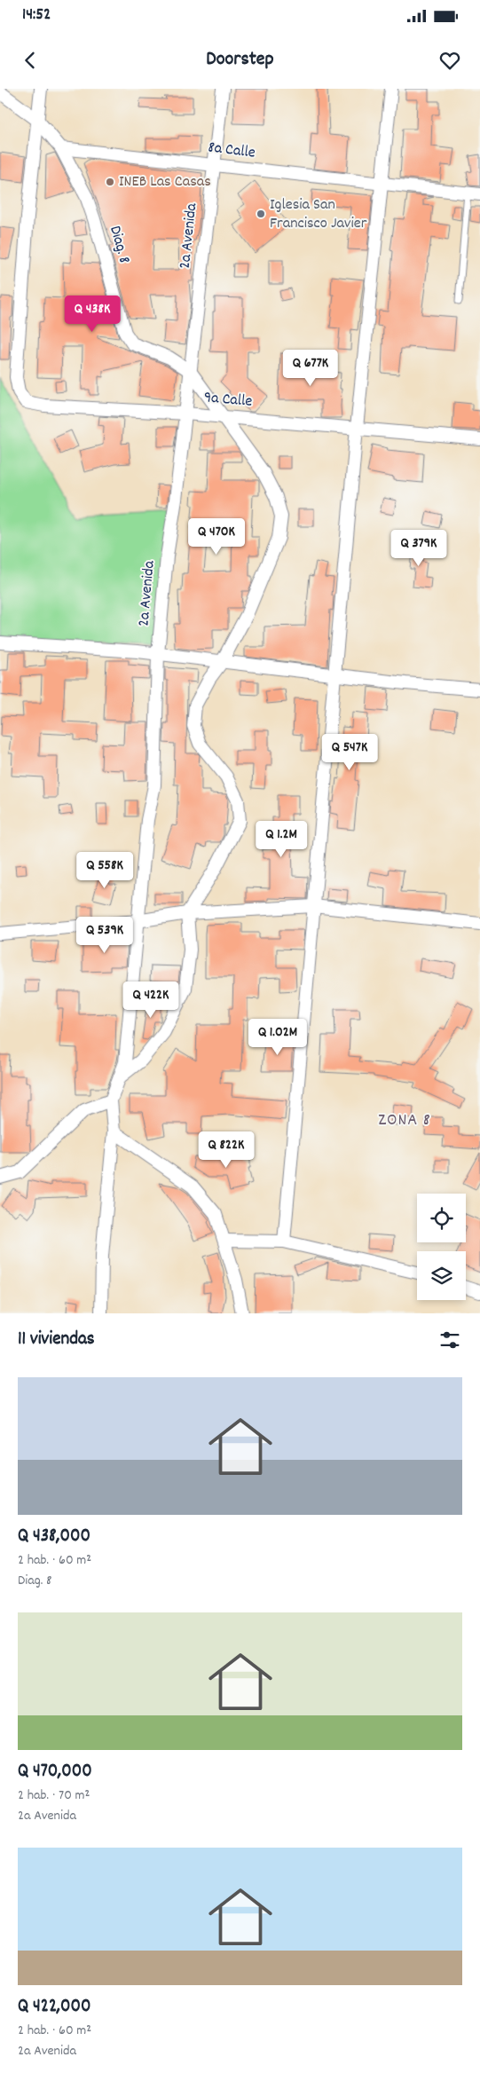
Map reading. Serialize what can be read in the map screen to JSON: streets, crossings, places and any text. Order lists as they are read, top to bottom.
{
  "streets": {
    "street": [
      "8a Calle",
      "2a Avenida",
      "Diag. 8",
      "9a Calle"
    ]
  },
  "crossings": [
    ["8a Calle", "2a Avenida"],
    ["8a Calle", "Diag. 8"],
    ["2a Avenida", "Diag. 8"],
    ["2a Avenida", "9a Calle"]
  ],
  "districts": ["ZONA 8"],
  "places": ["INEB Las Casas", "Iglesia San Francisco Javier"],
  "page": {
    "status": "14:52",
    "header": "Doorstep",
    "price": [
      "Q 438K",
      "Q 677K",
      "Q 470K",
      "Q 379K",
      "Q 547K",
      "Q 1.2M",
      "Q 558K",
      "Q 539K",
      "Q 422K",
      "Q 1.02M",
      "Q 822K"
    ],
    "heading": "11 viviendas",
    "list": [
      {
        "name": "Q 438,000",
        "note": "2 hab. · 60 m² · Diag. 8"
      },
      {
        "name": "Q 470,000",
        "note": "2 hab. · 70 m² · 2a Avenida"
      },
      {
        "name": "Q 422,000",
        "note": "2 hab. · 60 m² · 2a Avenida"
      }
    ]
  }
}
